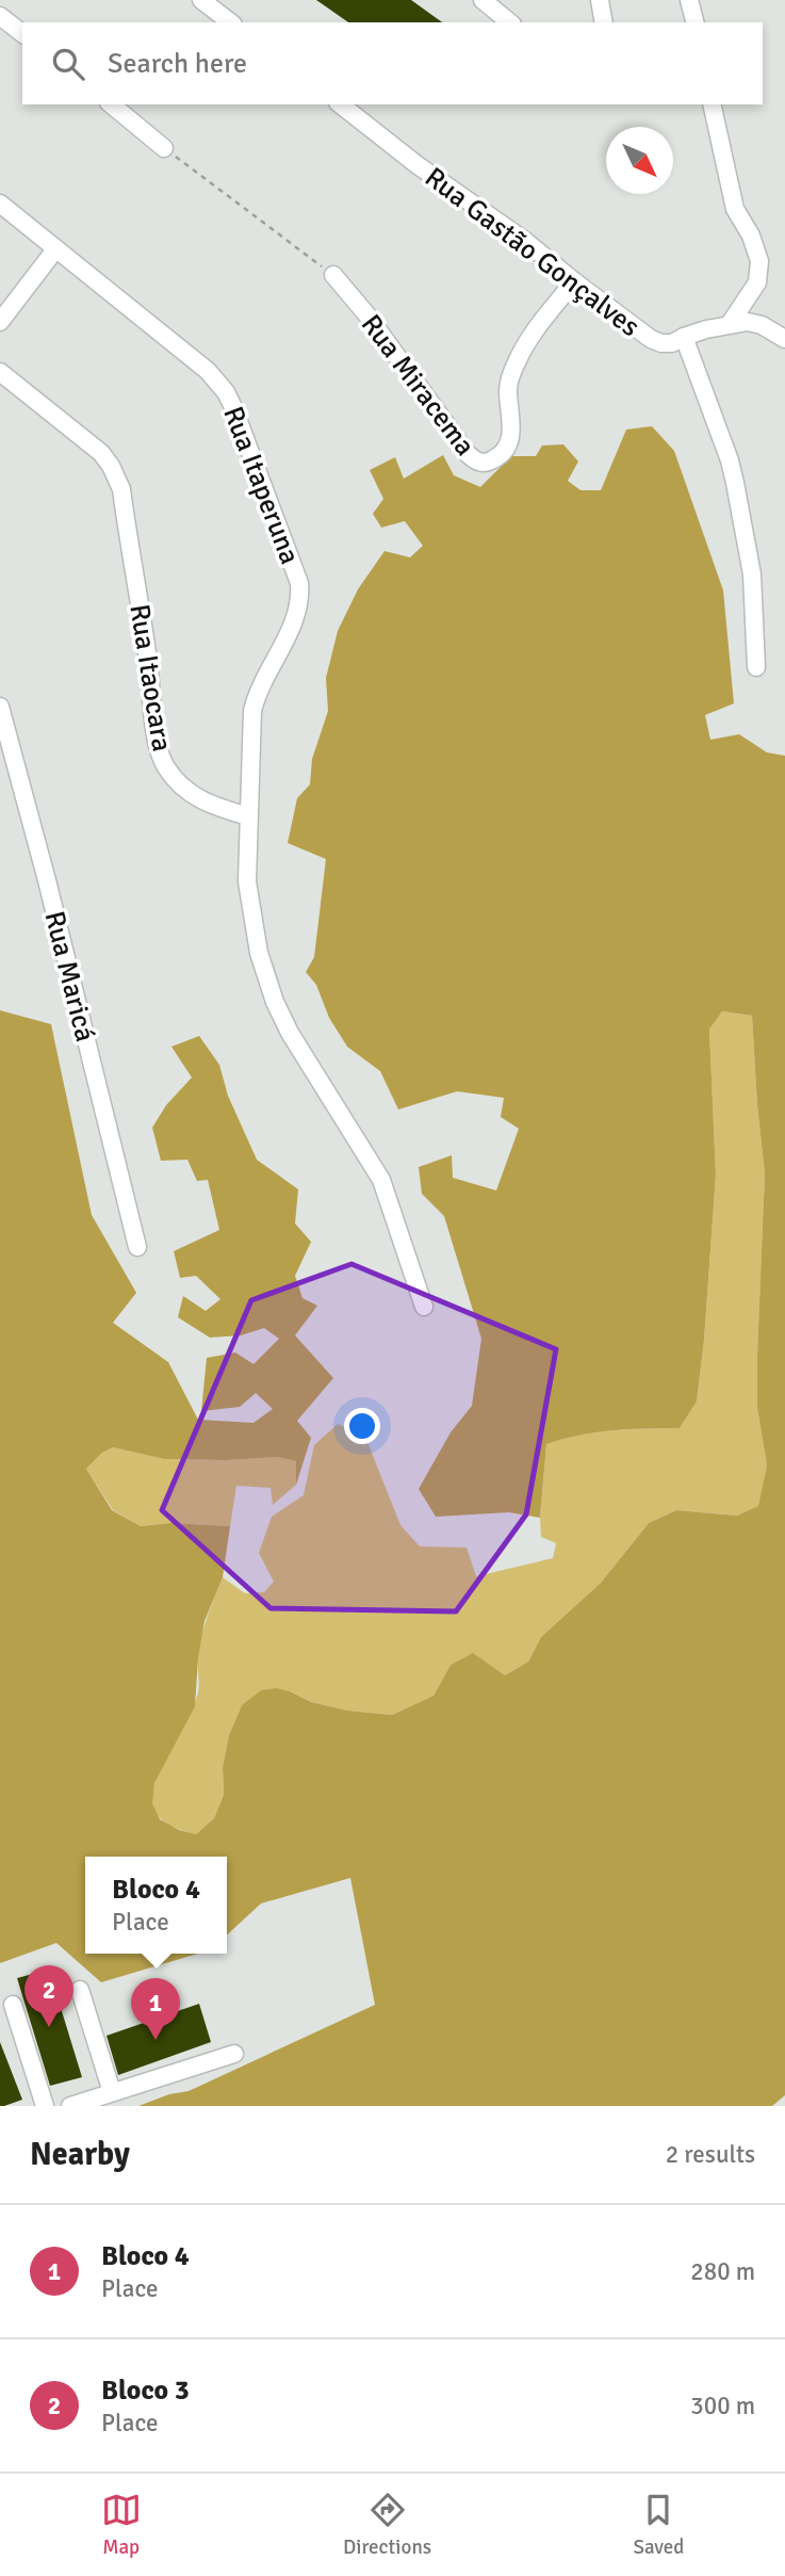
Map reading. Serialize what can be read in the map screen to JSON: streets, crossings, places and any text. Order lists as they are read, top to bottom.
{
  "streets": {
    "street": [
      "Rua Gastão Gonçalves",
      "Rua Miracema",
      "Rua Itaperuna",
      "Rua Itaocara",
      "Rua Maricá"
    ]
  },
  "crossings": [
    ["Rua Gastão Gonçalves", "Rua Miracema"],
    ["Rua Itaperuna", "Rua Itaocara"]
  ],
  "north": "bottom right",
  "page": {
    "search": "Search here",
    "popup": ["Bloco 4", "Place"],
    "pins": ["2", "1"],
    "heading": ["Nearby", "2 results"],
    "list": [
      {
        "mark": "1",
        "name": "Bloco 4",
        "note": "Place",
        "value": "280 m"
      },
      {
        "mark": "2",
        "name": "Bloco 3",
        "note": "Place",
        "value": "300 m"
      }
    ],
    "nav": ["Map", "Directions", "Saved"]
  }
}
